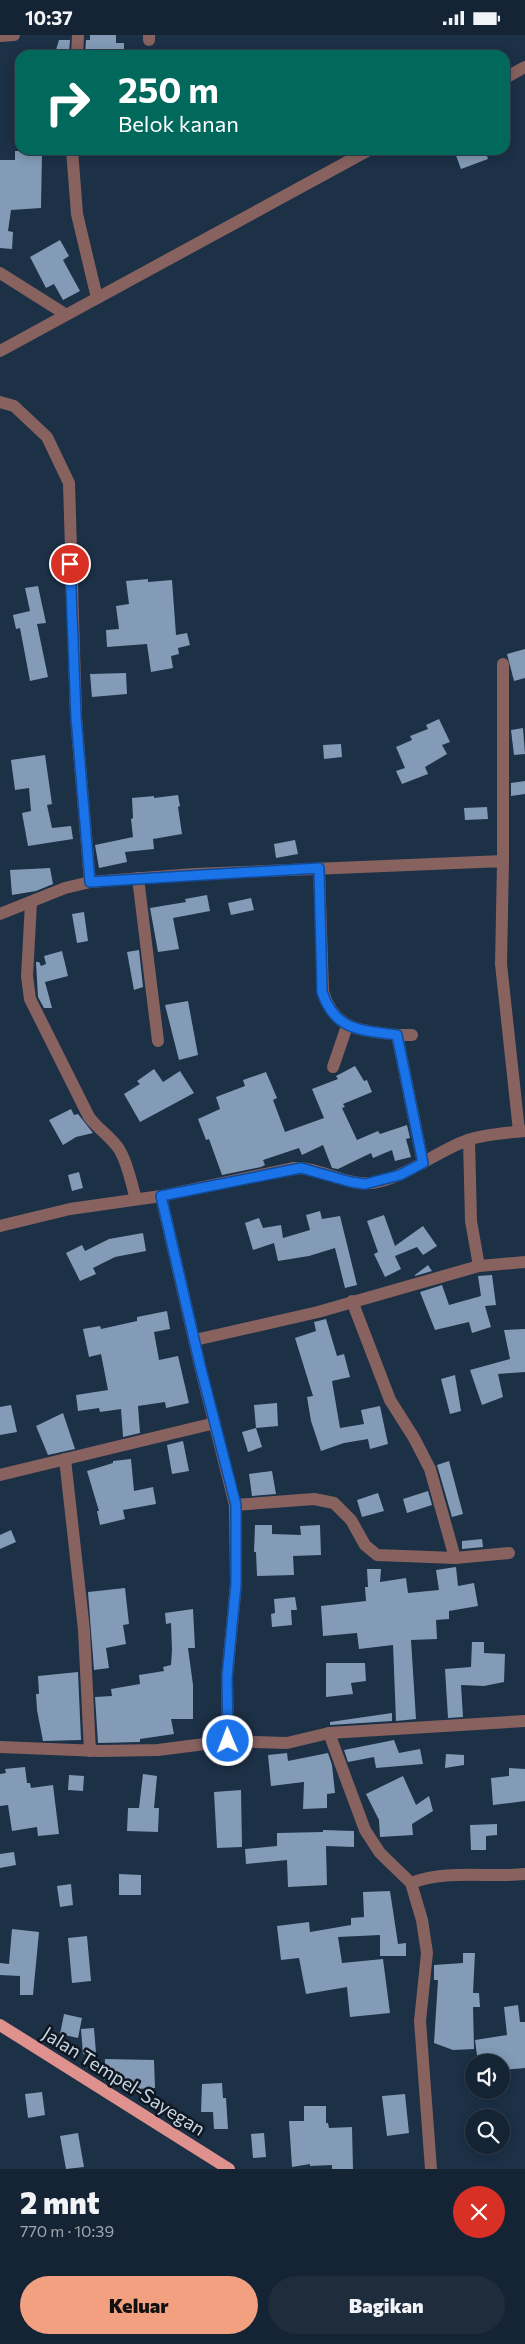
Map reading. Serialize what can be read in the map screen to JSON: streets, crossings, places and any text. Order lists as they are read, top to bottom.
{
  "streets": {
    "main road": ["Jalan Tempel-Sayegan"]
  },
  "page": {
    "status": "10:37",
    "turn": ["250 m", "Belok kanan"],
    "heading": ["2 mnt", "770 m · 10:39"],
    "buttons": ["Keluar", "Bagikan"]
  }
}
